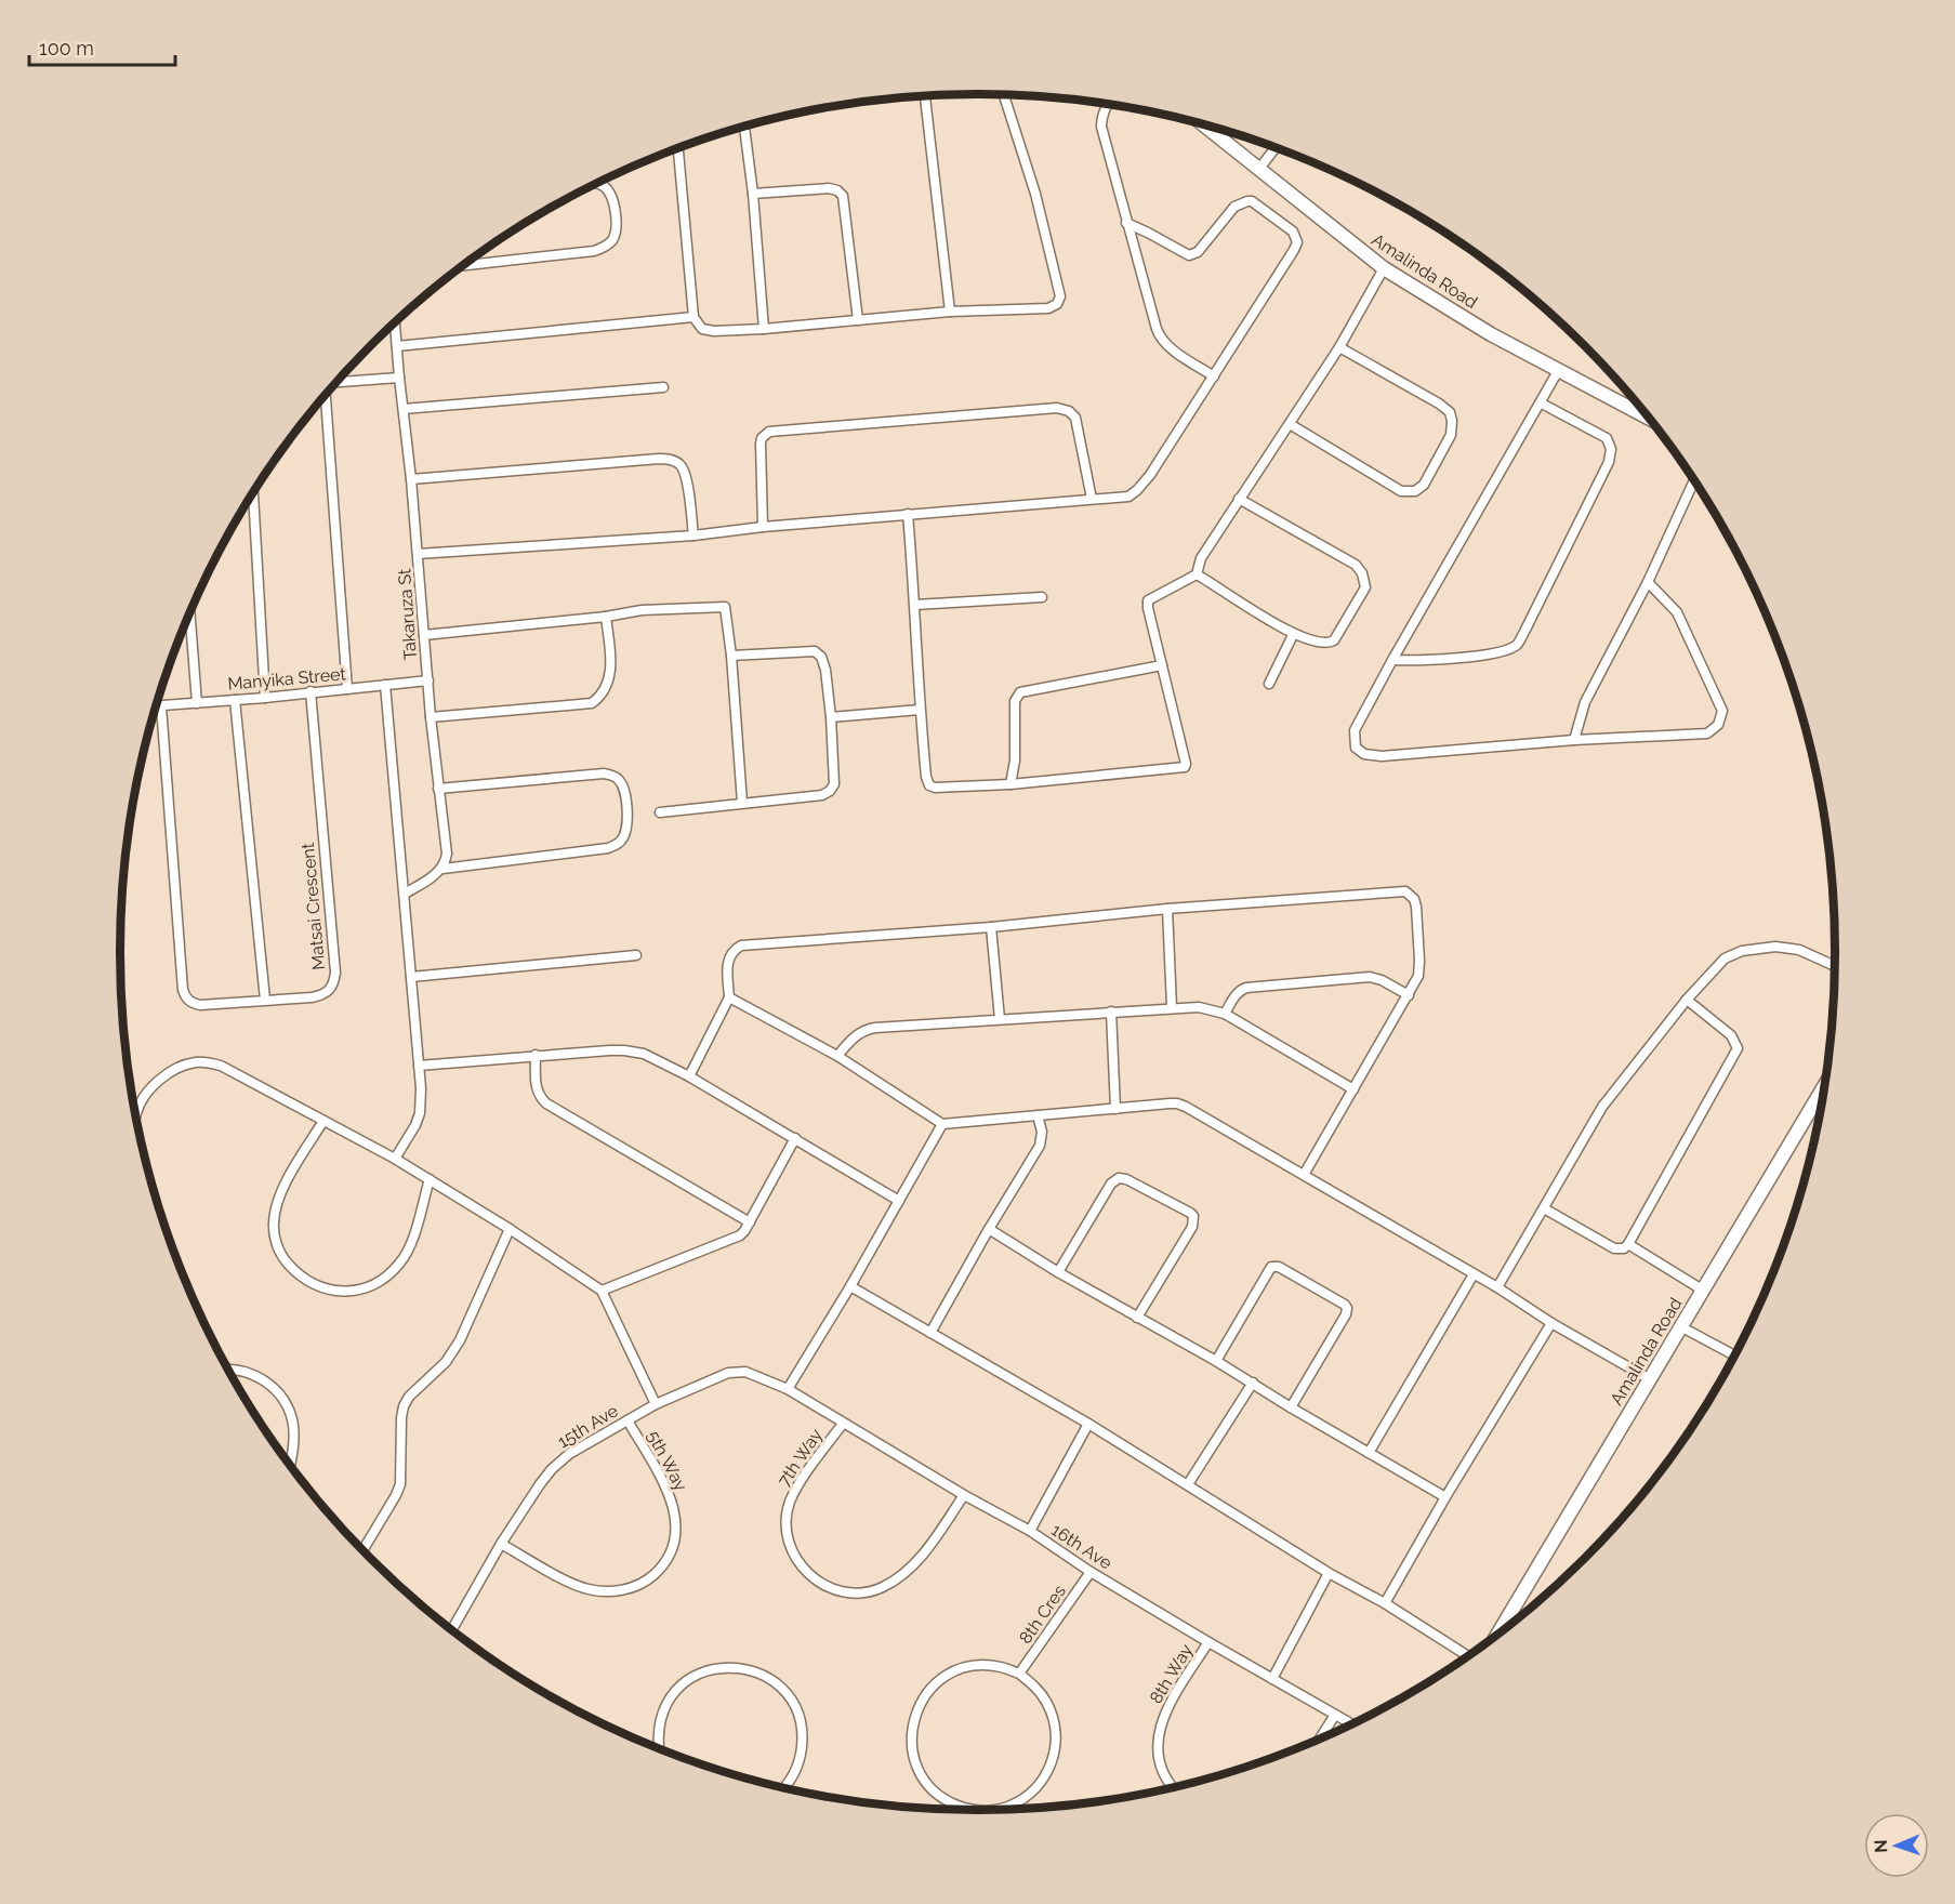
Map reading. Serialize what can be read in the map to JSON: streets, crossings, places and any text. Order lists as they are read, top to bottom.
{
  "streets": {
    "street": [
      "Amalinda Road",
      "Takaruza St",
      "Manyika Street",
      "Matsai Crescent",
      "15th Ave",
      "7th Way",
      "5th Way",
      "16th Ave",
      "8th Cres",
      "8th Way"
    ]
  },
  "crossings": [
    ["Takaruza St", "Manyika Street"],
    ["Manyika Street", "Matsai Crescent"],
    ["15th Ave", "5th Way"],
    ["15th Ave", "16th Ave"],
    ["7th Way", "16th Ave"],
    ["16th Ave", "8th Cres"],
    ["16th Ave", "8th Way"]
  ],
  "scale_bar": "100 m",
  "north": "left"
}
